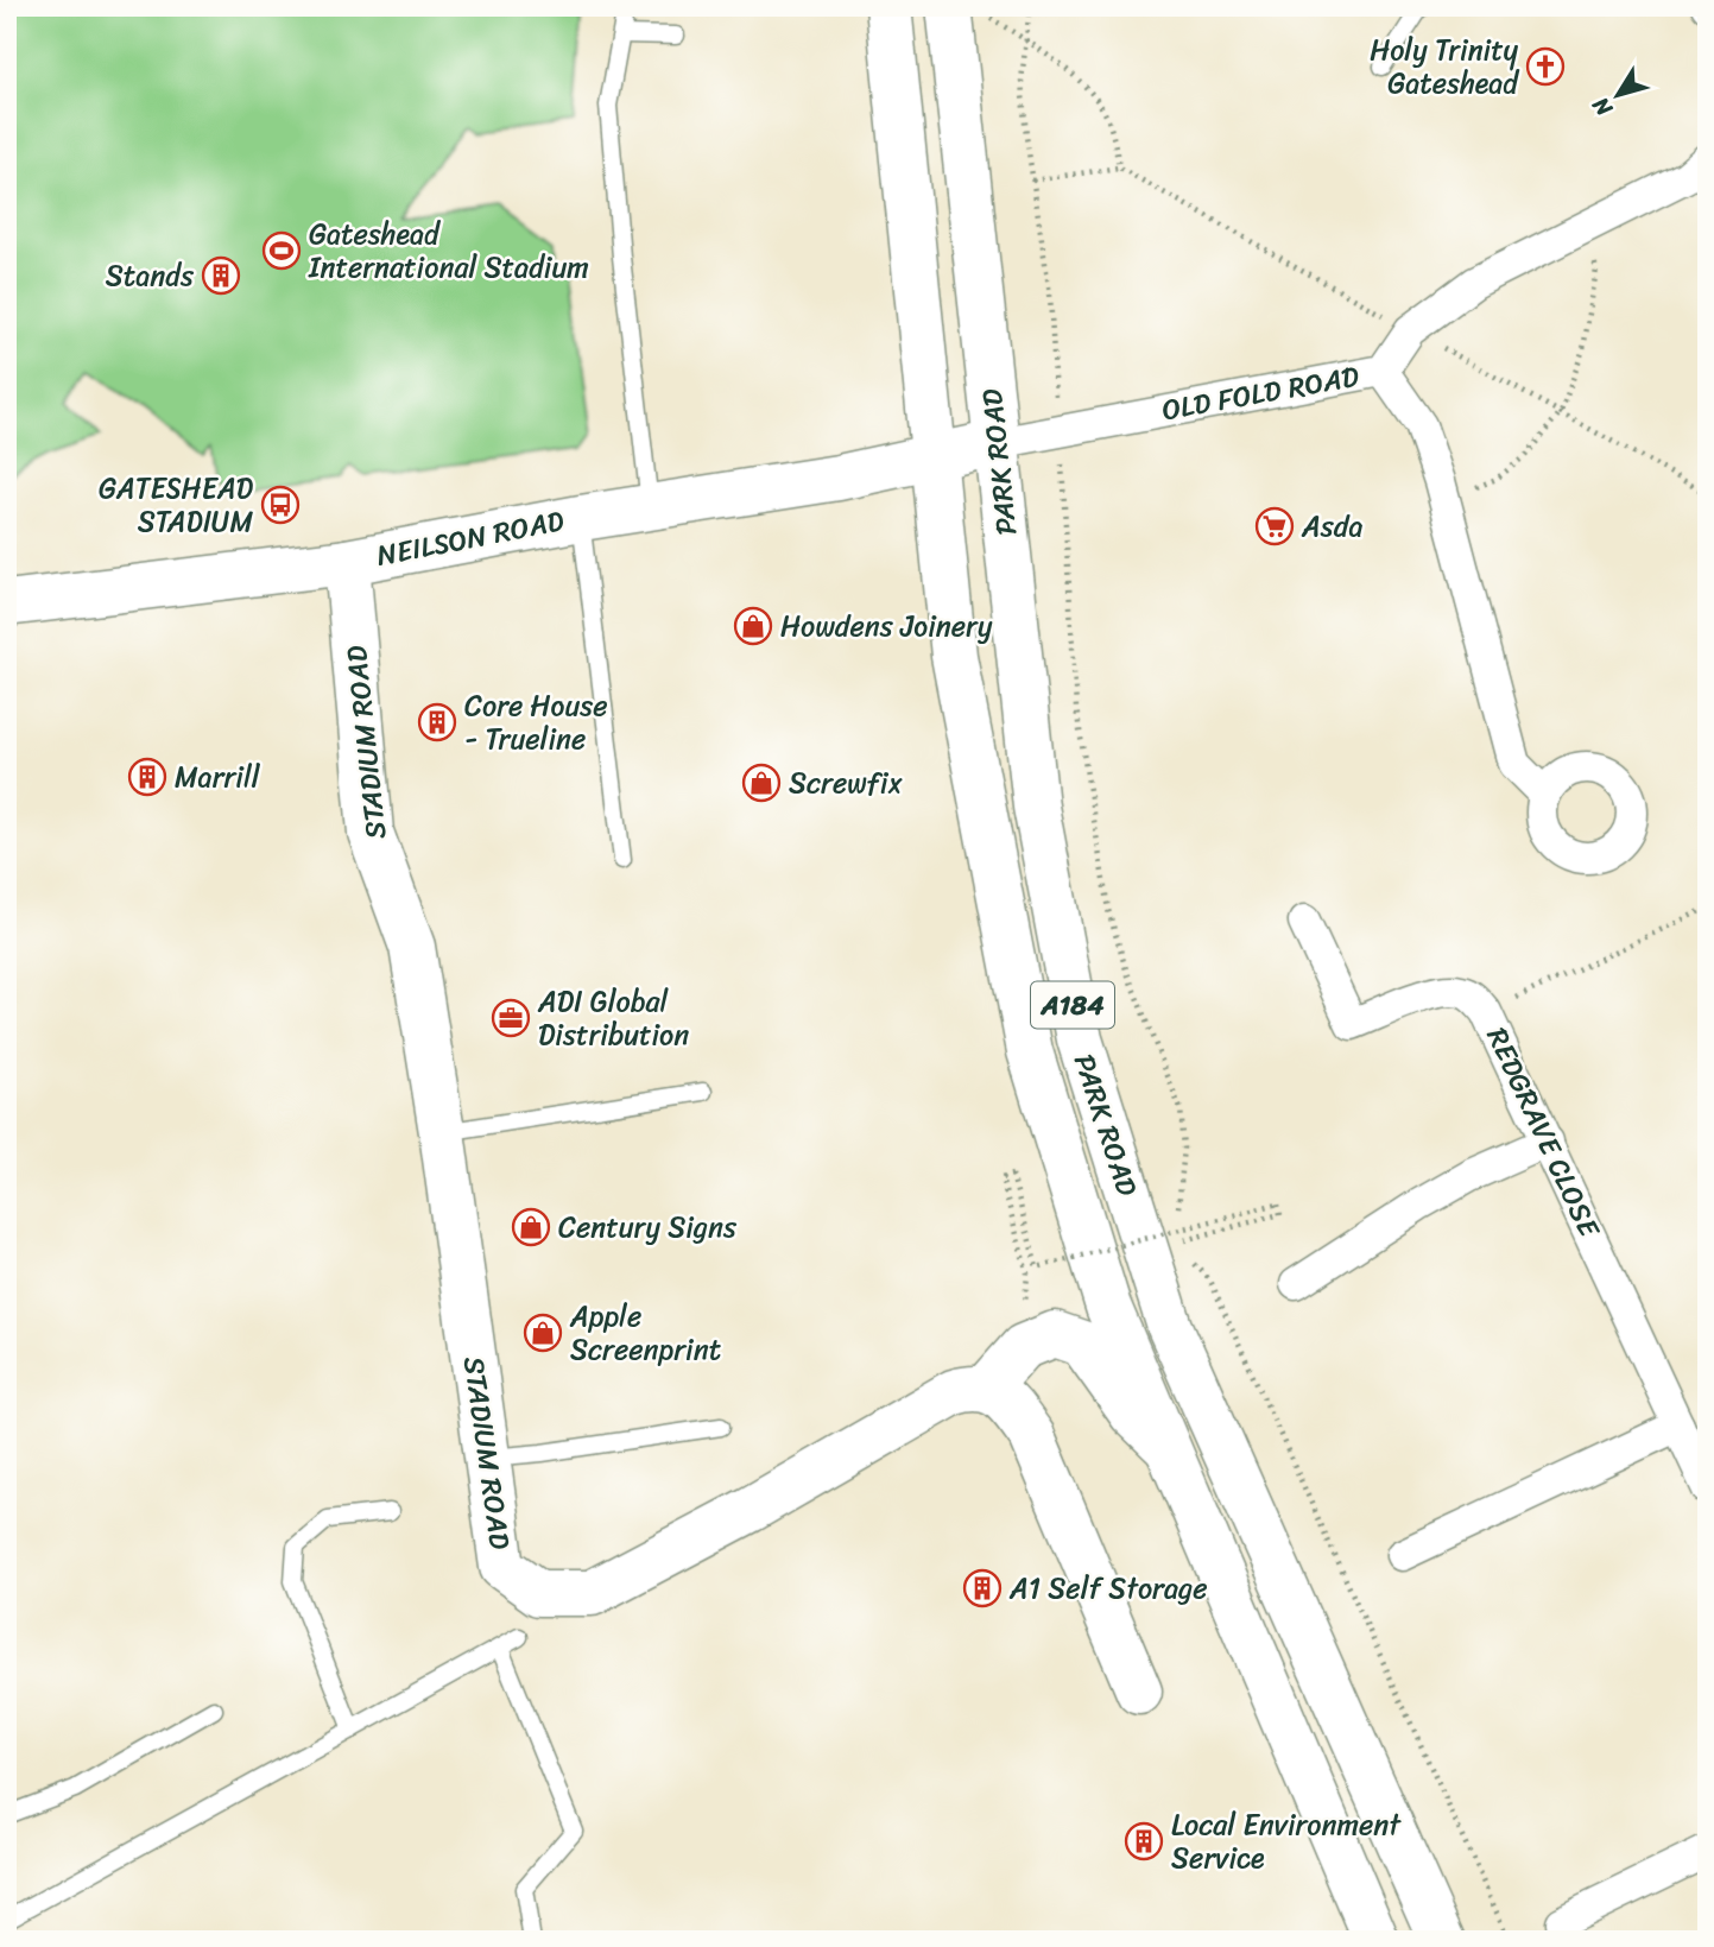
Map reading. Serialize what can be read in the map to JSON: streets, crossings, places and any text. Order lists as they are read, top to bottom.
{
  "streets": {
    "main road": [
      "PARK ROAD",
      "NEILSON ROAD",
      "STADIUM ROAD",
      "A184"
    ],
    "street": ["OLD FOLD ROAD", "REDGRAVE CLOSE"]
  },
  "crossings": [
    ["OLD FOLD ROAD", "PARK ROAD"],
    ["OLD FOLD ROAD", "NEILSON ROAD"],
    ["PARK ROAD", "NEILSON ROAD"],
    ["NEILSON ROAD", "STADIUM ROAD"]
  ],
  "places": {
    "church": ["Holy Trinity Gateshead"],
    "sports": ["Gateshead International Stadium"],
    "building": [
      "Stands",
      "Core House - Trueline",
      "Marrill",
      "A1 Self Storage",
      "Local Environment Service"
    ],
    "bus stop": ["GATESHEAD STADIUM"],
    "supermarket": ["Asda"],
    "shop": [
      "Howdens Joinery",
      "Screwfix",
      "Century Signs",
      "Apple Screenprint"
    ],
    "office": ["ADI Global Distribution"]
  },
  "north": "bottom left"
}
